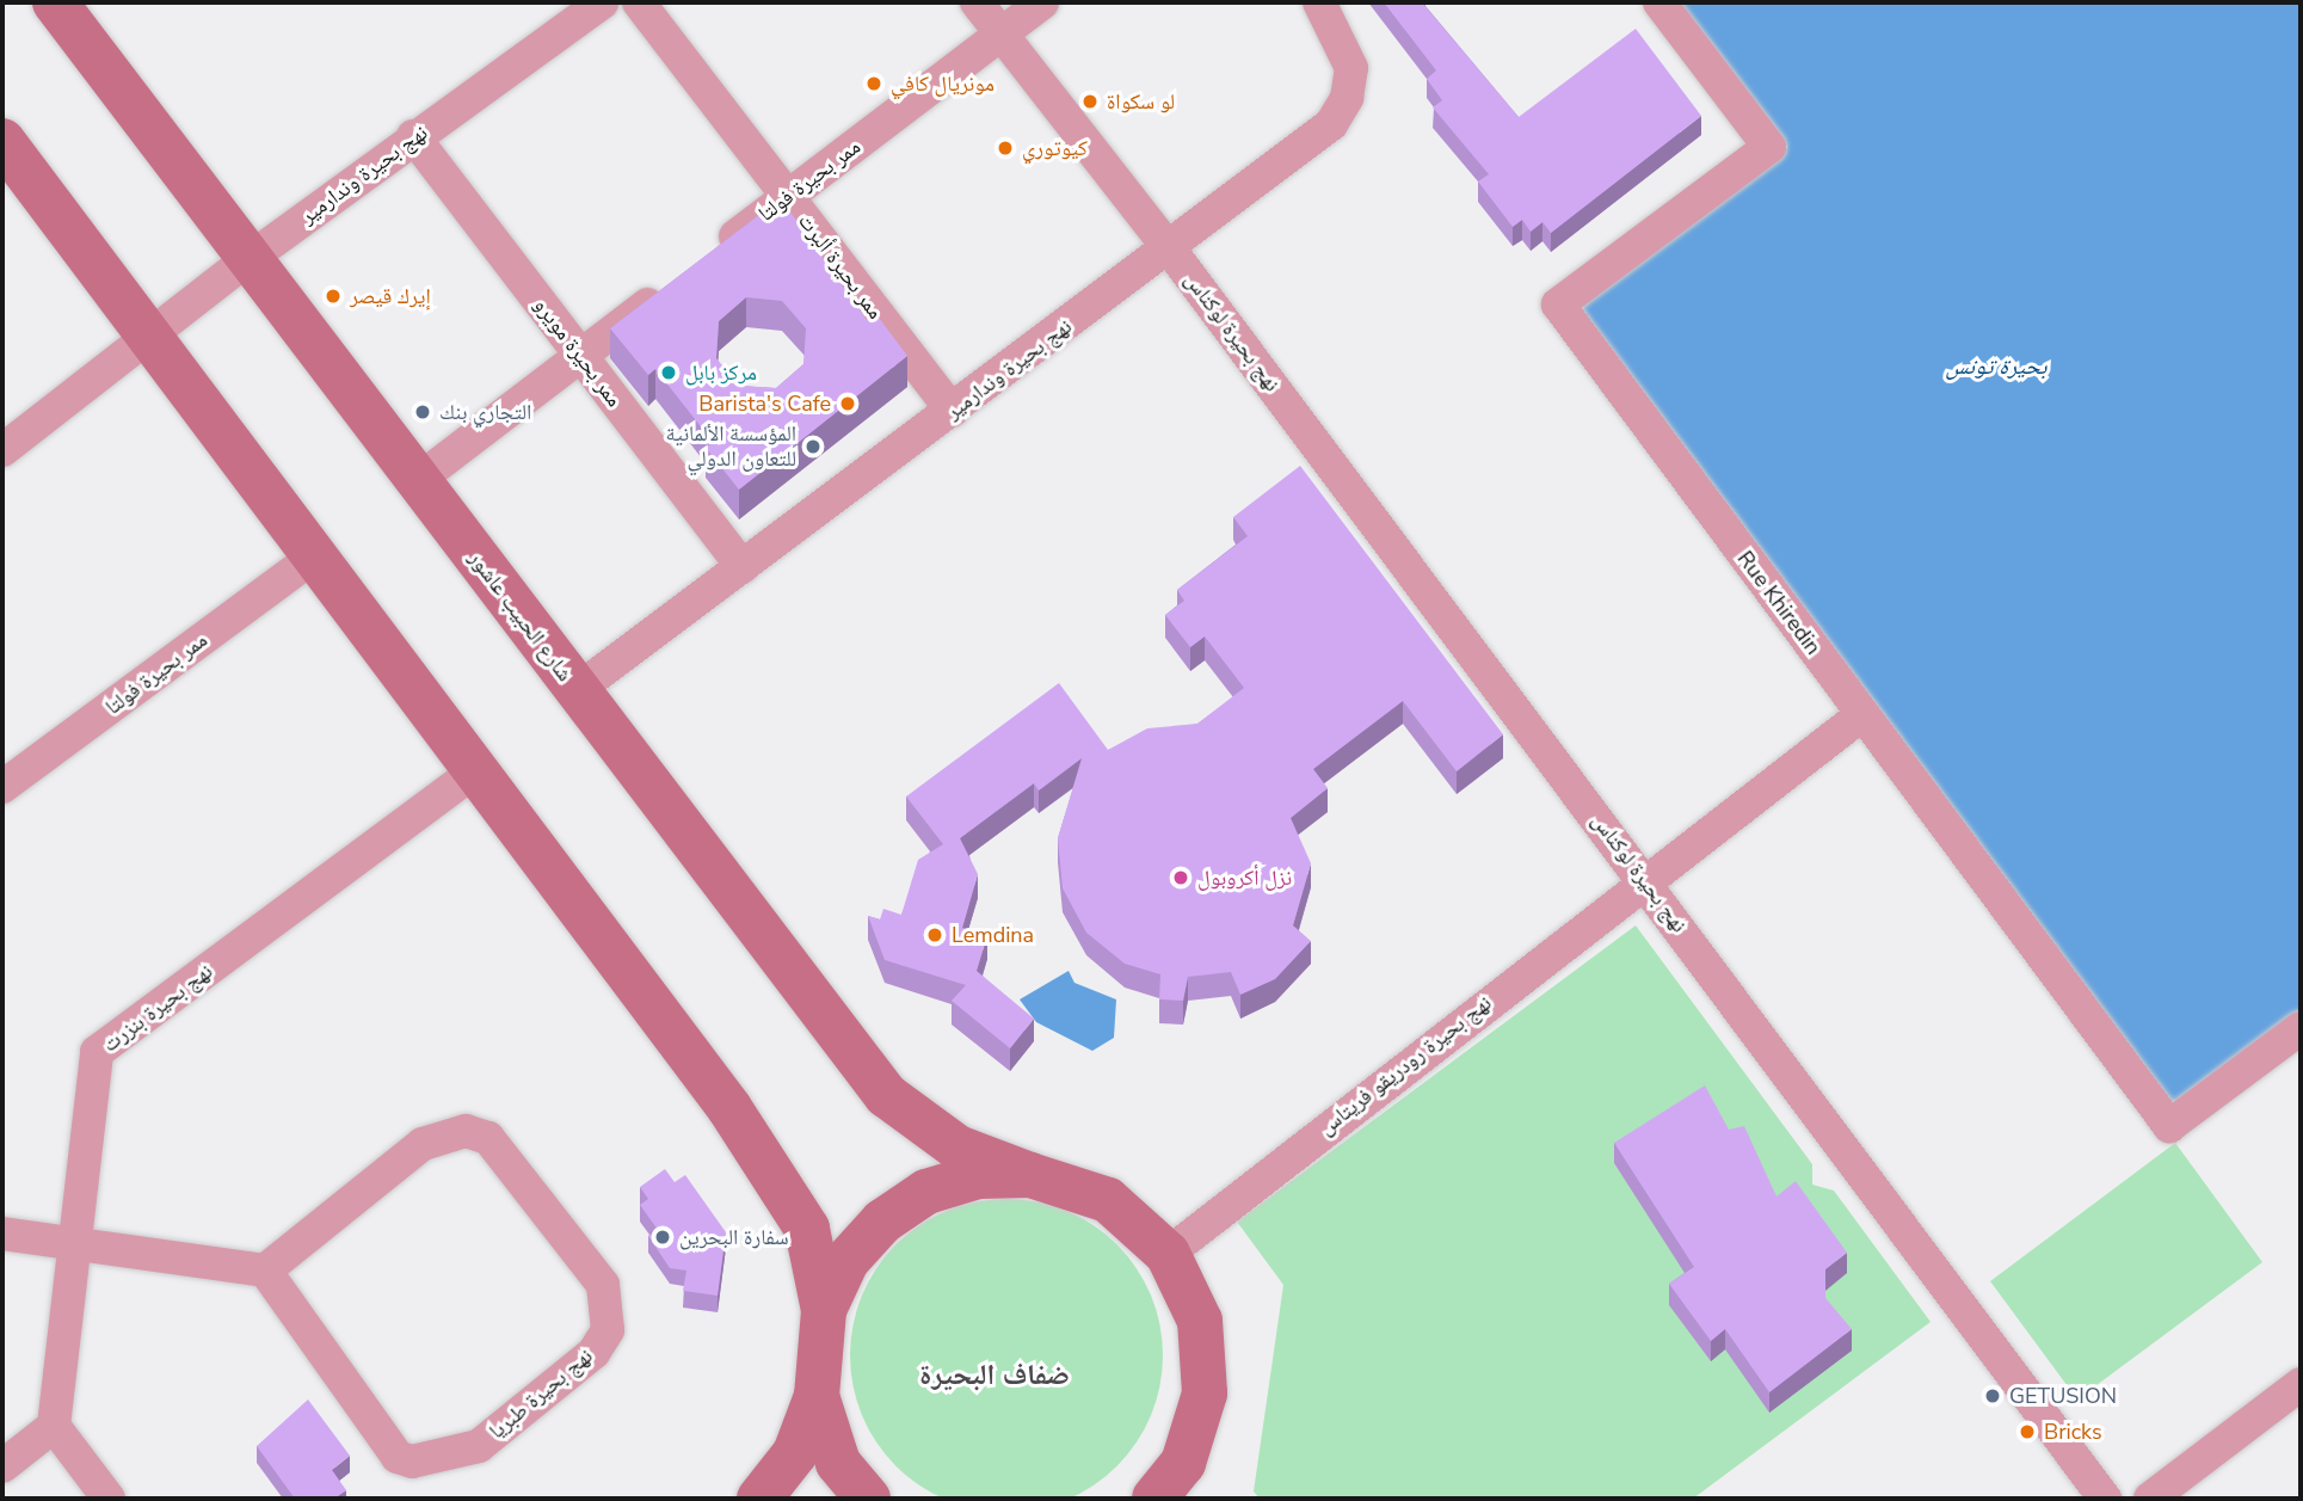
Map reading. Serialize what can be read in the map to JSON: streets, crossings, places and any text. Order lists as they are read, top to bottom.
{
  "streets": {
    "main road": ["شارع الحبيب عاشور"],
    "street": [
      "نهج بحيرة وندارمير",
      "ممر بحيرة فولتا",
      "ممر بحيرة ألبرت",
      "نهج بحيرة لوكناس",
      "ممر بحيرة مويرو",
      "Rue Khiredin",
      "نهج بحيرة بنزرت",
      "نهج بحيرة رودريقو فريتاس",
      "نهج بحيرة طبريا"
    ]
  },
  "crossings": [
    ["نهج بحيرة وندارمير", "ممر بحيرة ألبرت"],
    ["نهج بحيرة وندارمير", "نهج بحيرة لوكناس"],
    ["نهج بحيرة وندارمير", "ممر بحيرة مويرو"],
    ["نهج بحيرة وندارمير", "شارع الحبيب عاشور"],
    ["ممر بحيرة فولتا", "ممر بحيرة ألبرت"],
    ["ممر بحيرة فولتا", "نهج بحيرة لوكناس"],
    ["نهج بحيرة لوكناس", "نهج بحيرة رودريقو فريتاس"],
    ["Rue Khiredin", "نهج بحيرة رودريقو فريتاس"],
    ["شارع الحبيب عاشور", "نهج بحيرة رودريقو فريتاس"]
  ],
  "districts": ["ضفاف البحيرة"],
  "water": ["بحيرة تونس"],
  "places": [
    "مونريال كافي",
    "لو سكواة",
    "كيوتوري",
    "إيرك قيصر",
    "مركز بابل",
    "Barista's Cafe",
    "التجاري بنك",
    "المؤسسة الألمانية للتعاون الدولي",
    "نزل أكروبول",
    "Lemdina",
    "سفارة البحرين",
    "GETUSION",
    "Bricks"
  ]
}
